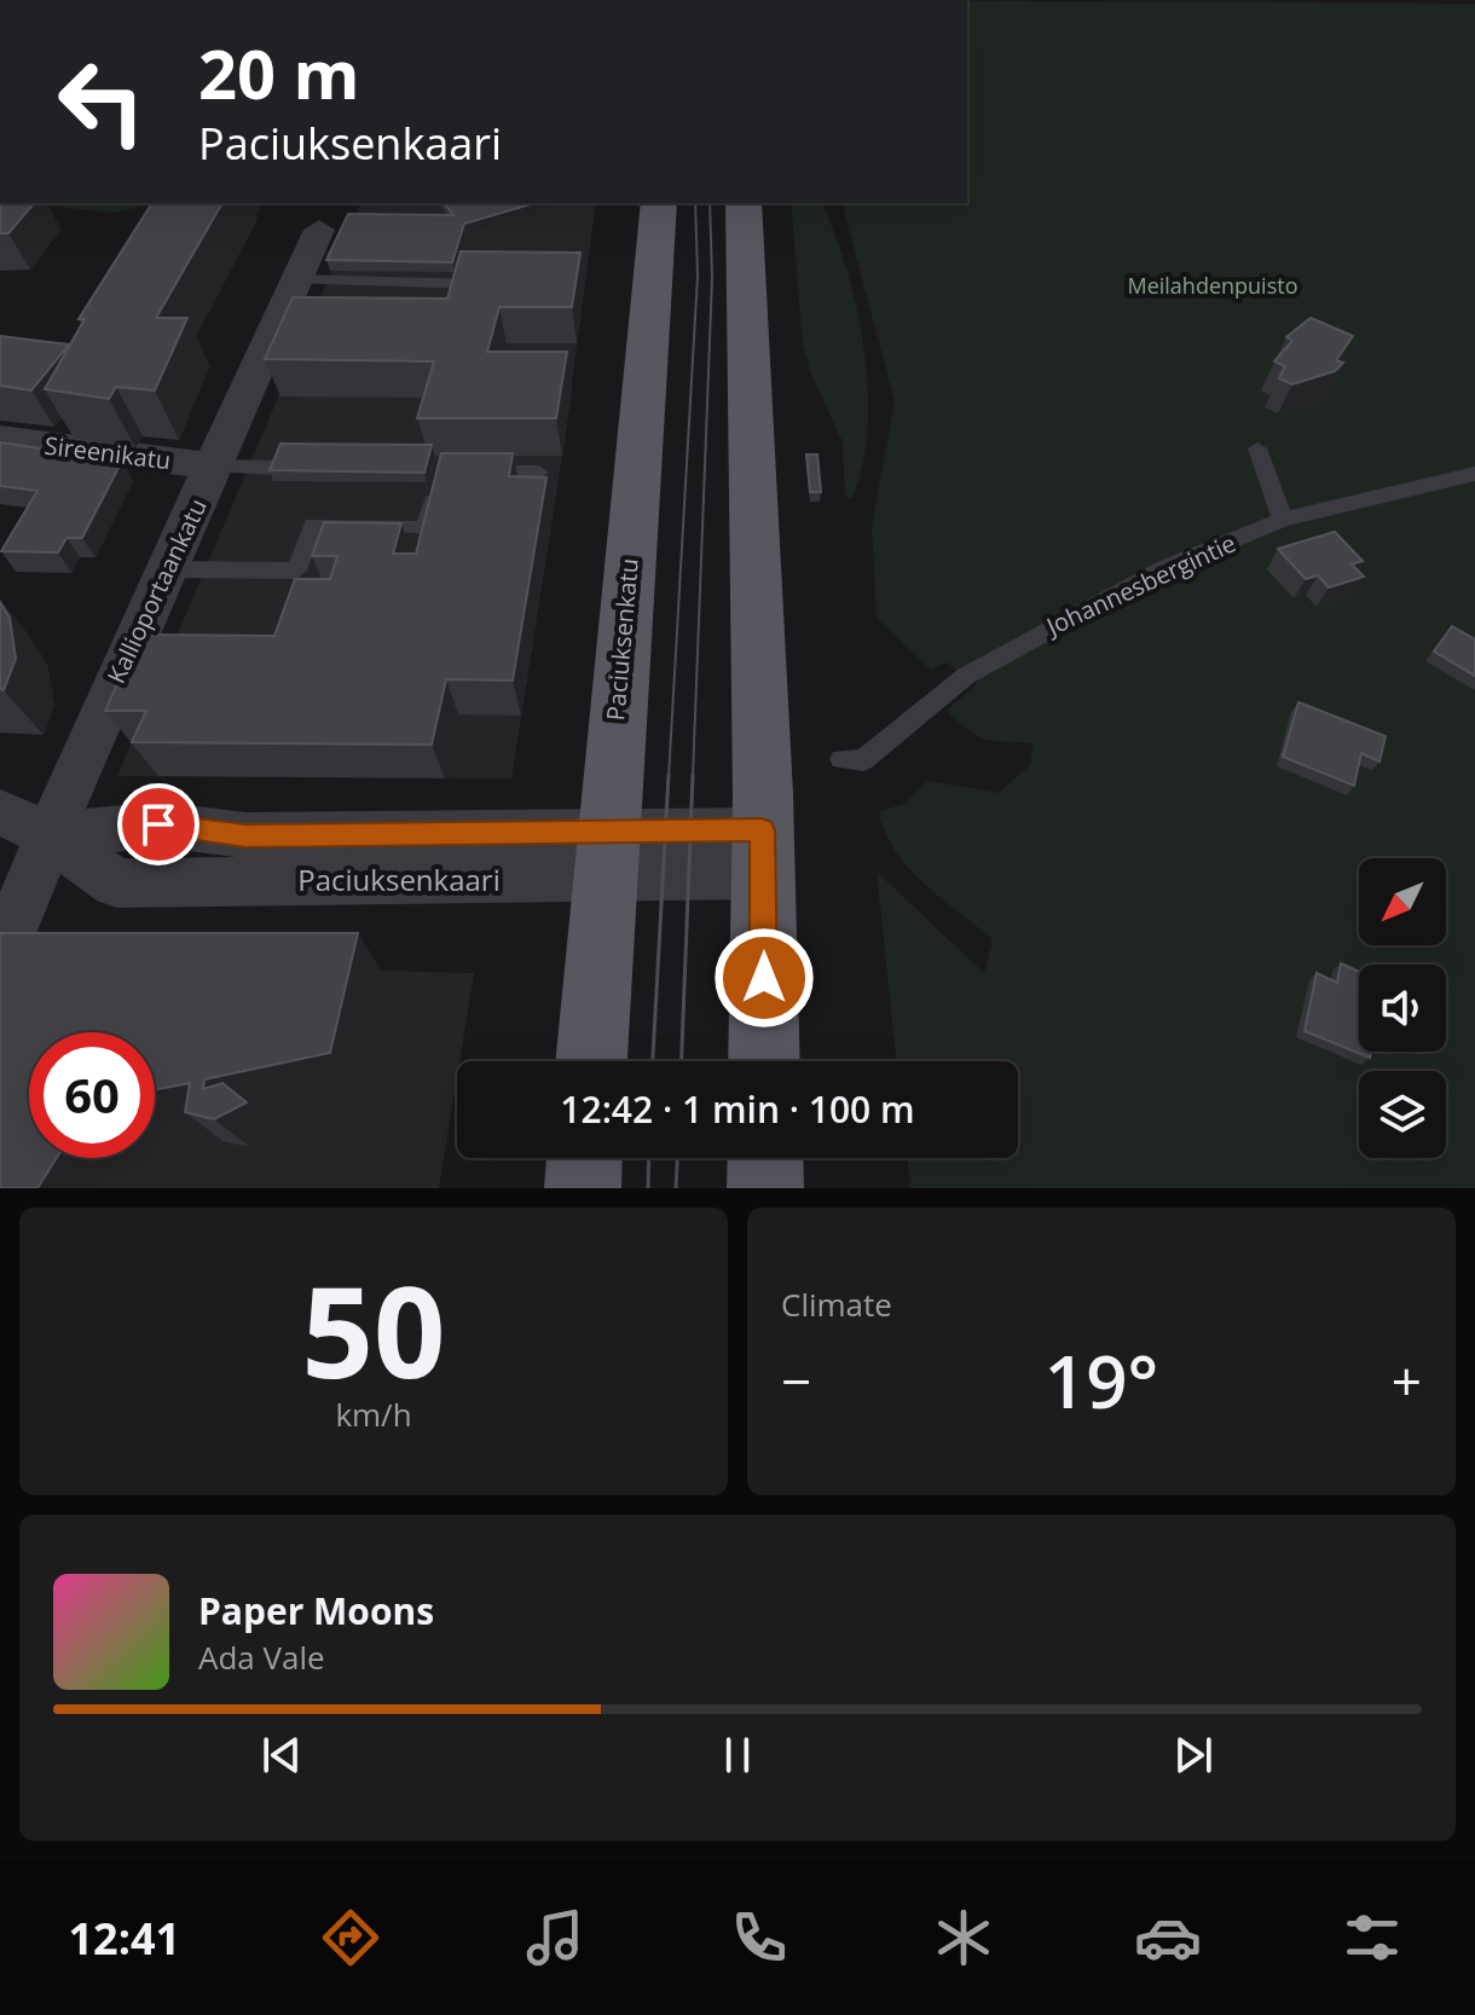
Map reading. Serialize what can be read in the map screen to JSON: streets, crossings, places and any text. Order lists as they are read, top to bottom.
{
  "streets": {
    "main road": ["Paciuksenkatu"],
    "street": ["Sireenikatu", "Kallioportaankatu", "Paciuksenkaari"],
    "lane": ["Johannesbergintie"]
  },
  "crossings": [
    ["Sireenikatu", "Kallioportaankatu"],
    ["Kallioportaankatu", "Paciuksenkaari"],
    ["Paciuksenkatu", "Paciuksenkaari"]
  ],
  "parks": ["Meilahdenpuisto"],
  "north": "bottom left",
  "page": {
    "turn": ["20 m", "Paciuksenkaari"],
    "limit": "60",
    "trip": "12:42 · 1 min · 100 m",
    "tile": [
      ["50", "km/h"],
      "Climate"
    ],
    "heat": ["−", "19°", "+"],
    "song": ["Paper Moons", "Ada Vale"],
    "tabs": "12:41"
  }
}
